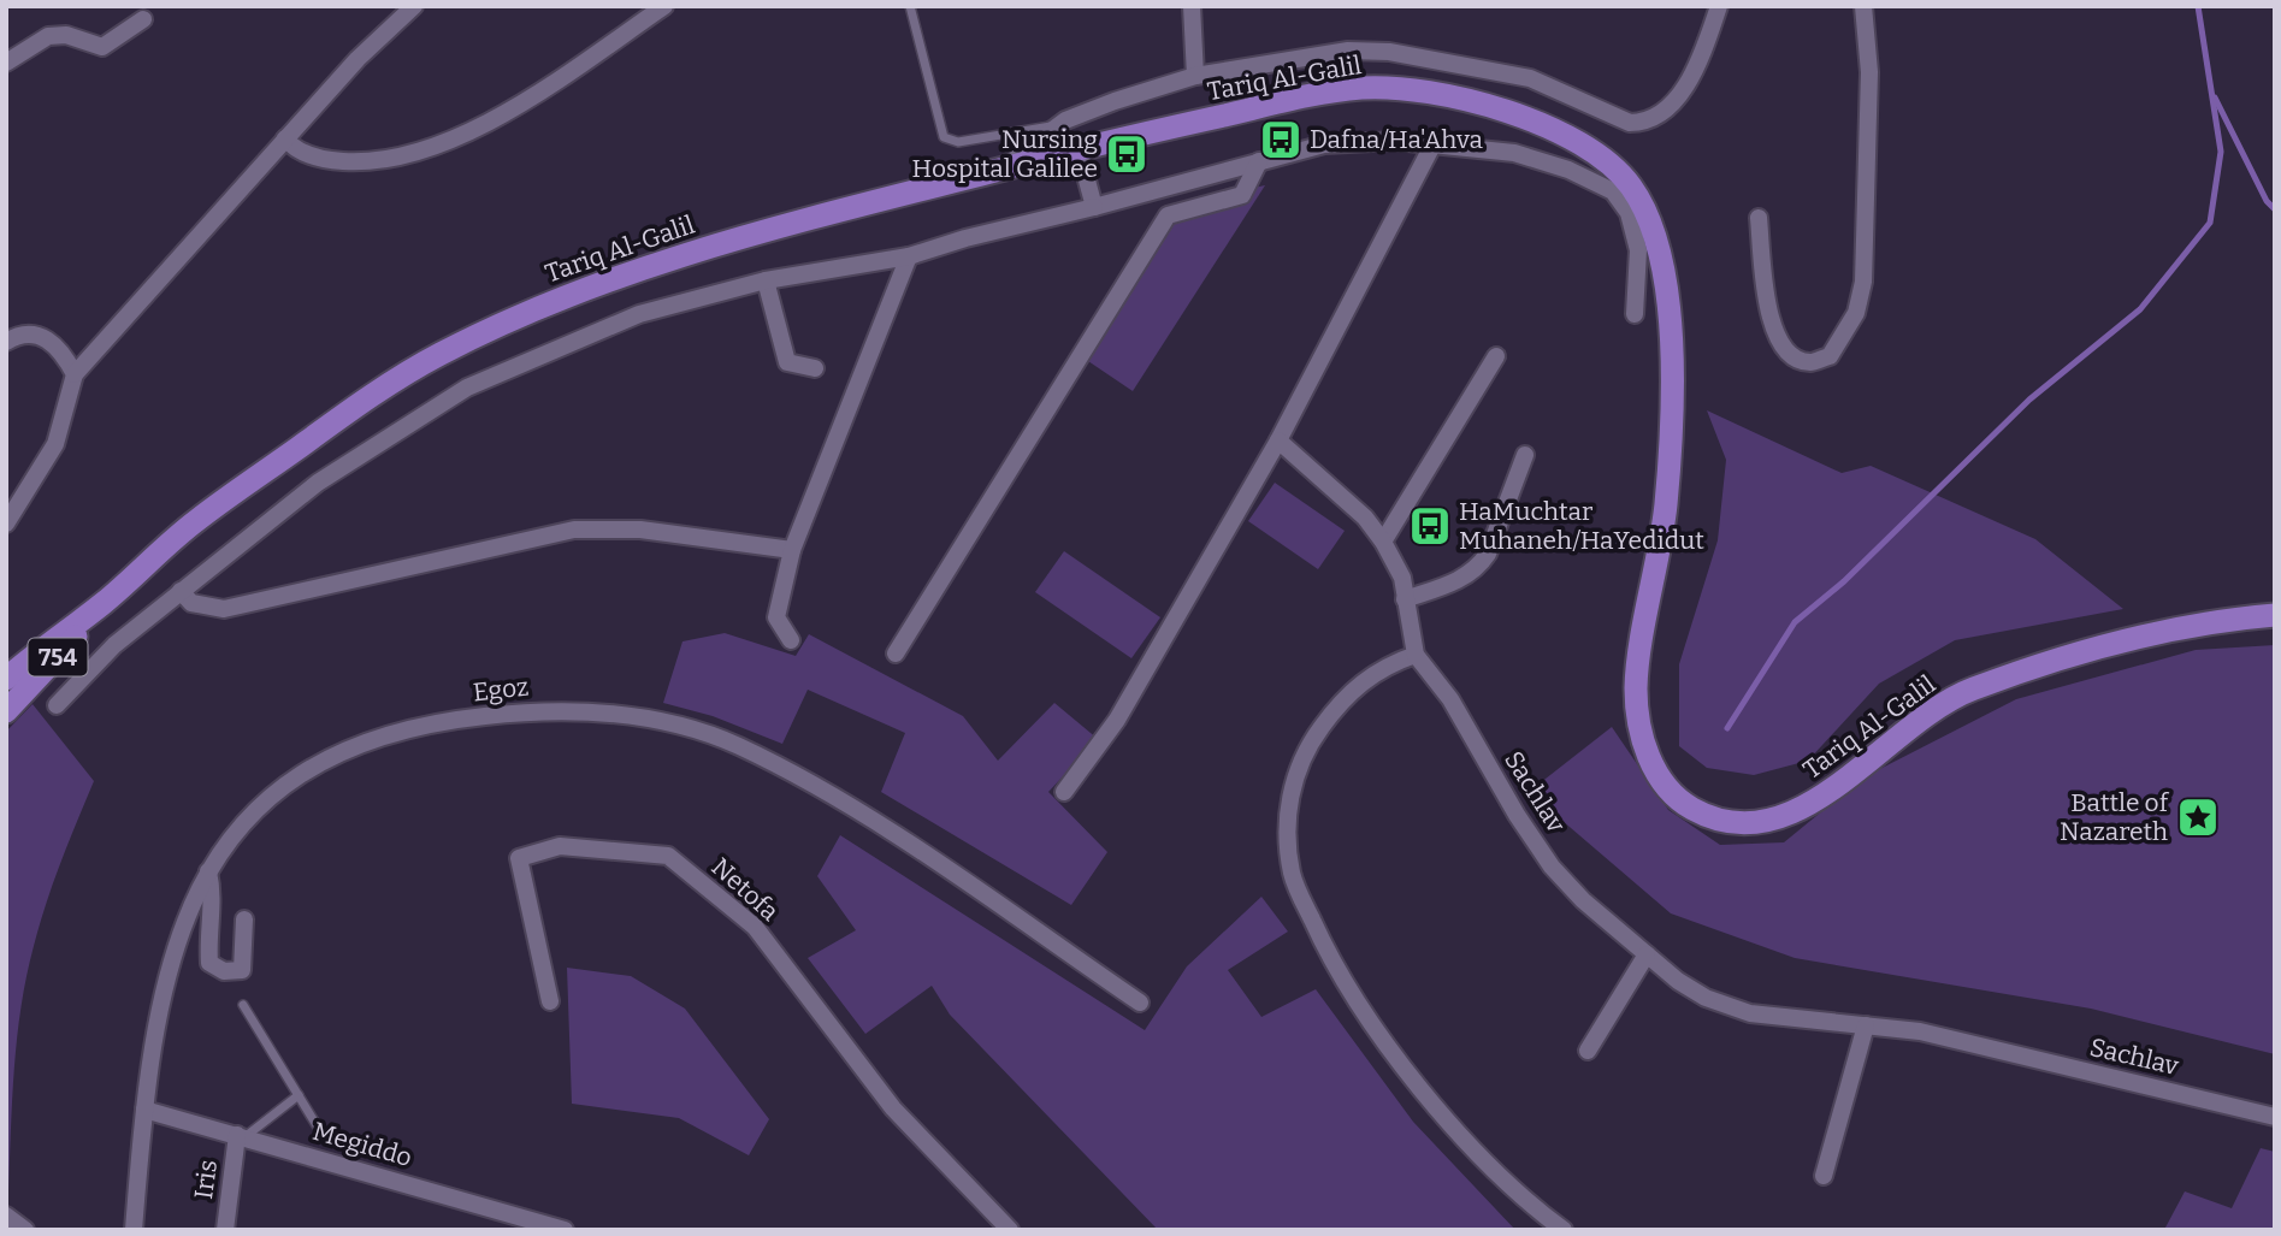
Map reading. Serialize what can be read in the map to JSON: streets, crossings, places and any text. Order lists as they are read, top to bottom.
{
  "streets": {
    "main road": ["Tariq Al-Galil", "754"],
    "street": [
      "Egoz",
      "Sachlav",
      "Netofa",
      "Megiddo",
      "Iris"
    ]
  },
  "crossings": [
    ["Tariq Al-Galil", "754"],
    ["Egoz", "Megiddo"],
    ["Megiddo", "Iris"]
  ],
  "places": {
    "bus stop": ["Dafna/Ha'Ahva", "Nursing Hospital Galilee", "HaMuchtar Muhaneh/HaYedidut"],
    "place": ["Battle of Nazareth"]
  }
}
